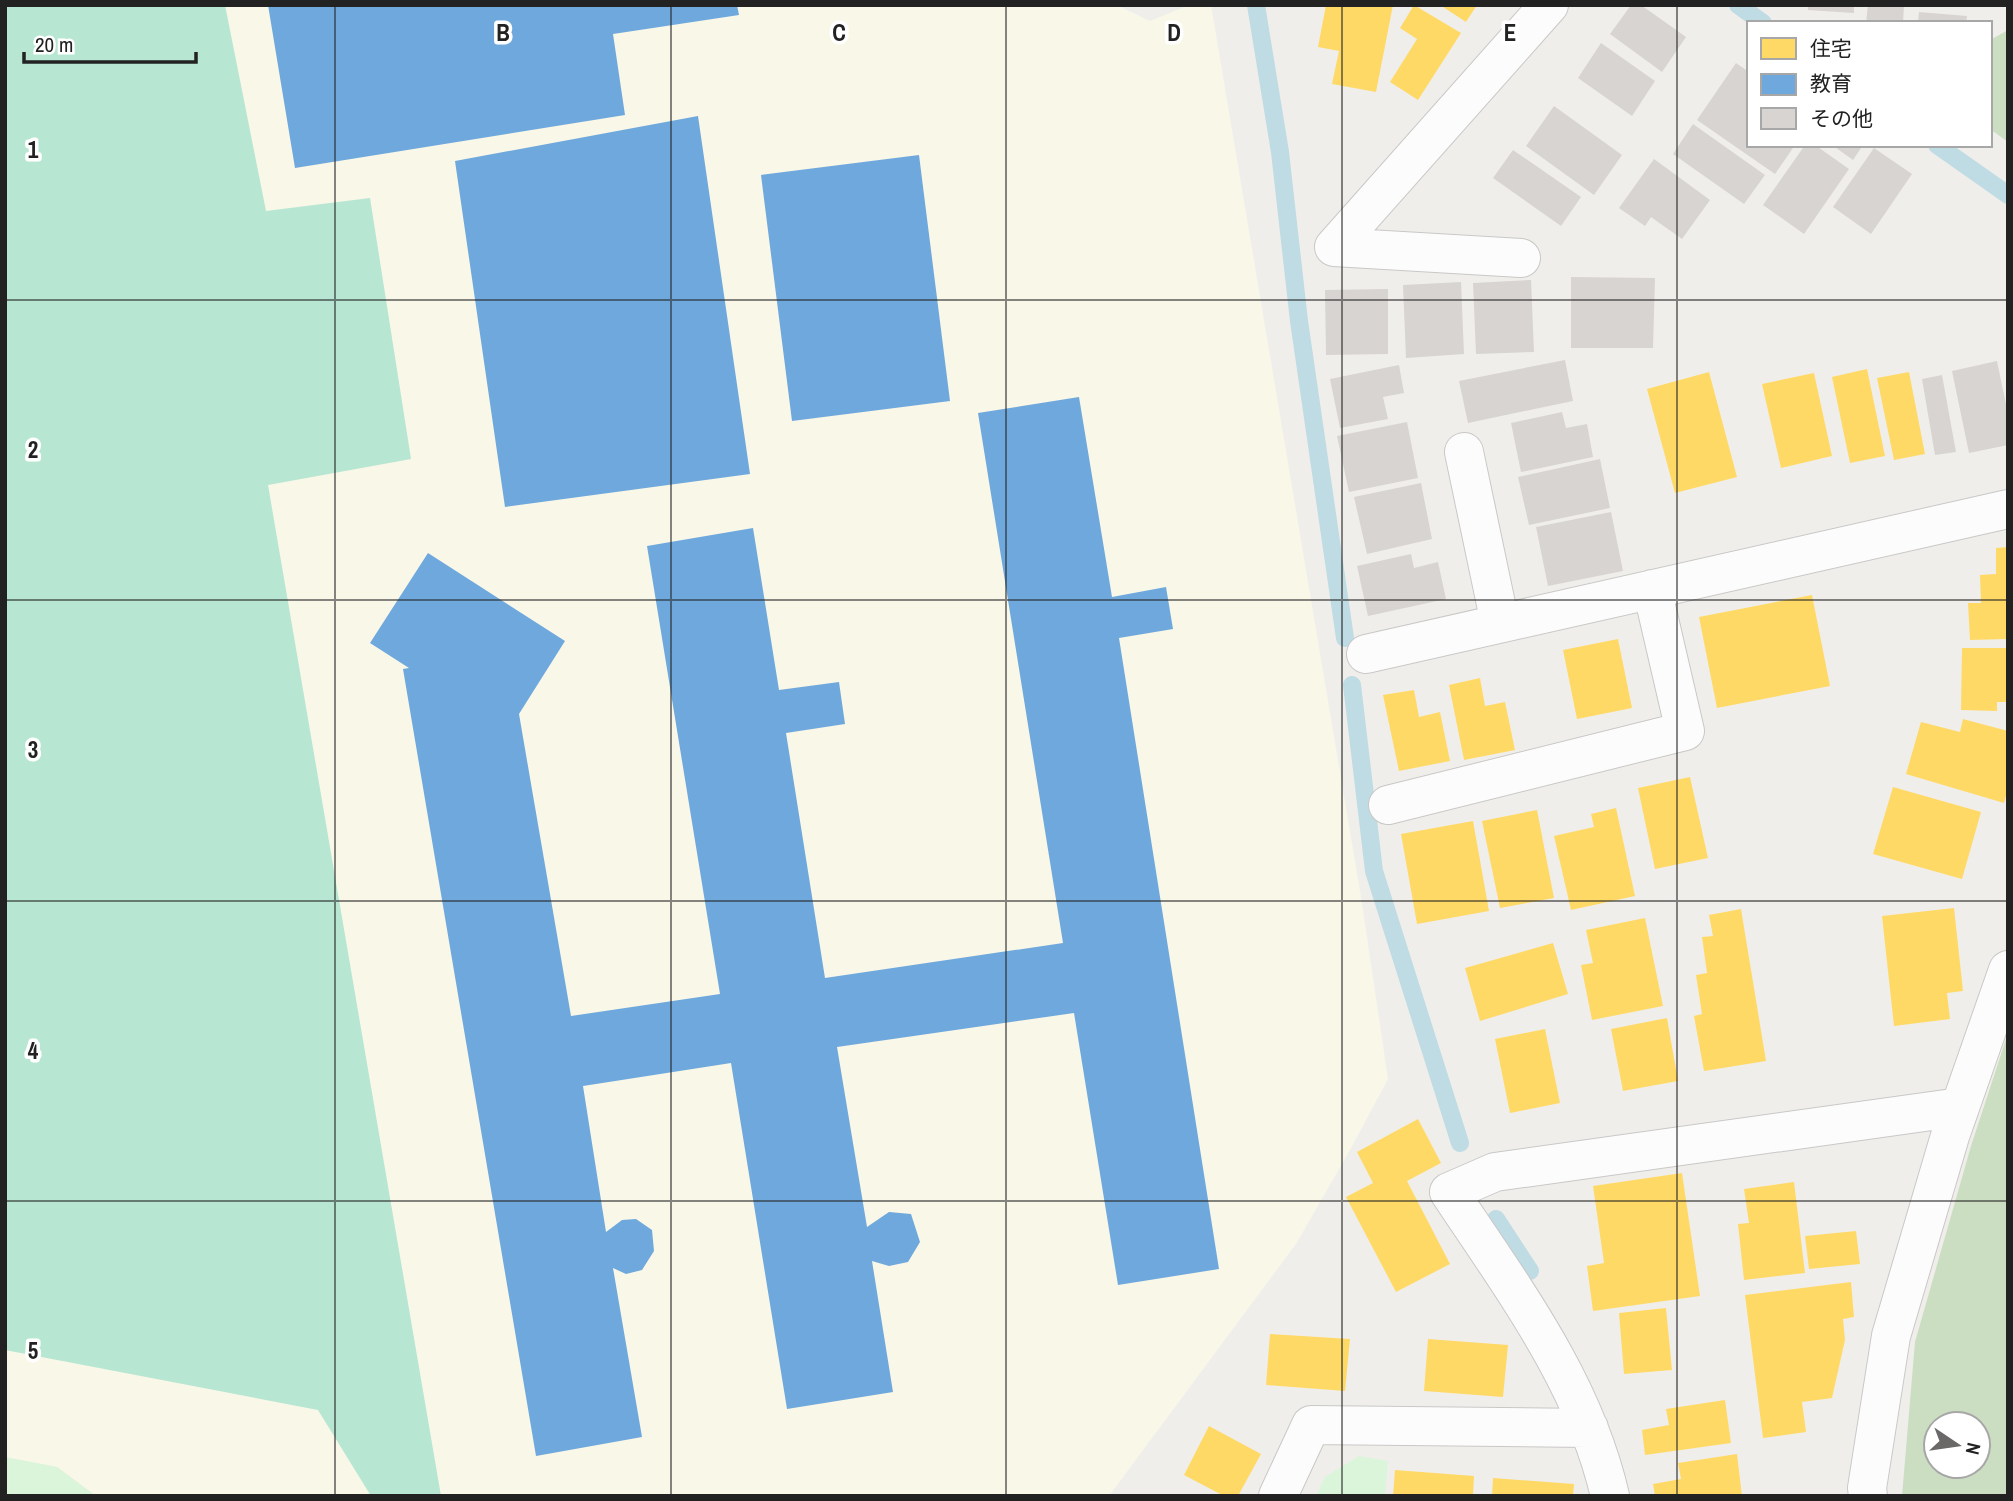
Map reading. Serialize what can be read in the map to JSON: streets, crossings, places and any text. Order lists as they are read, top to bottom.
{
  "legend": ["住宅", "教育", "その他"],
  "scale_bar": "20 m",
  "north": "right",
  "grid": {
    "columns": [
      "B",
      "C",
      "D",
      "E"
    ],
    "rows": [
      "1",
      "2",
      "3",
      "4",
      "5"
    ]
  }
}
